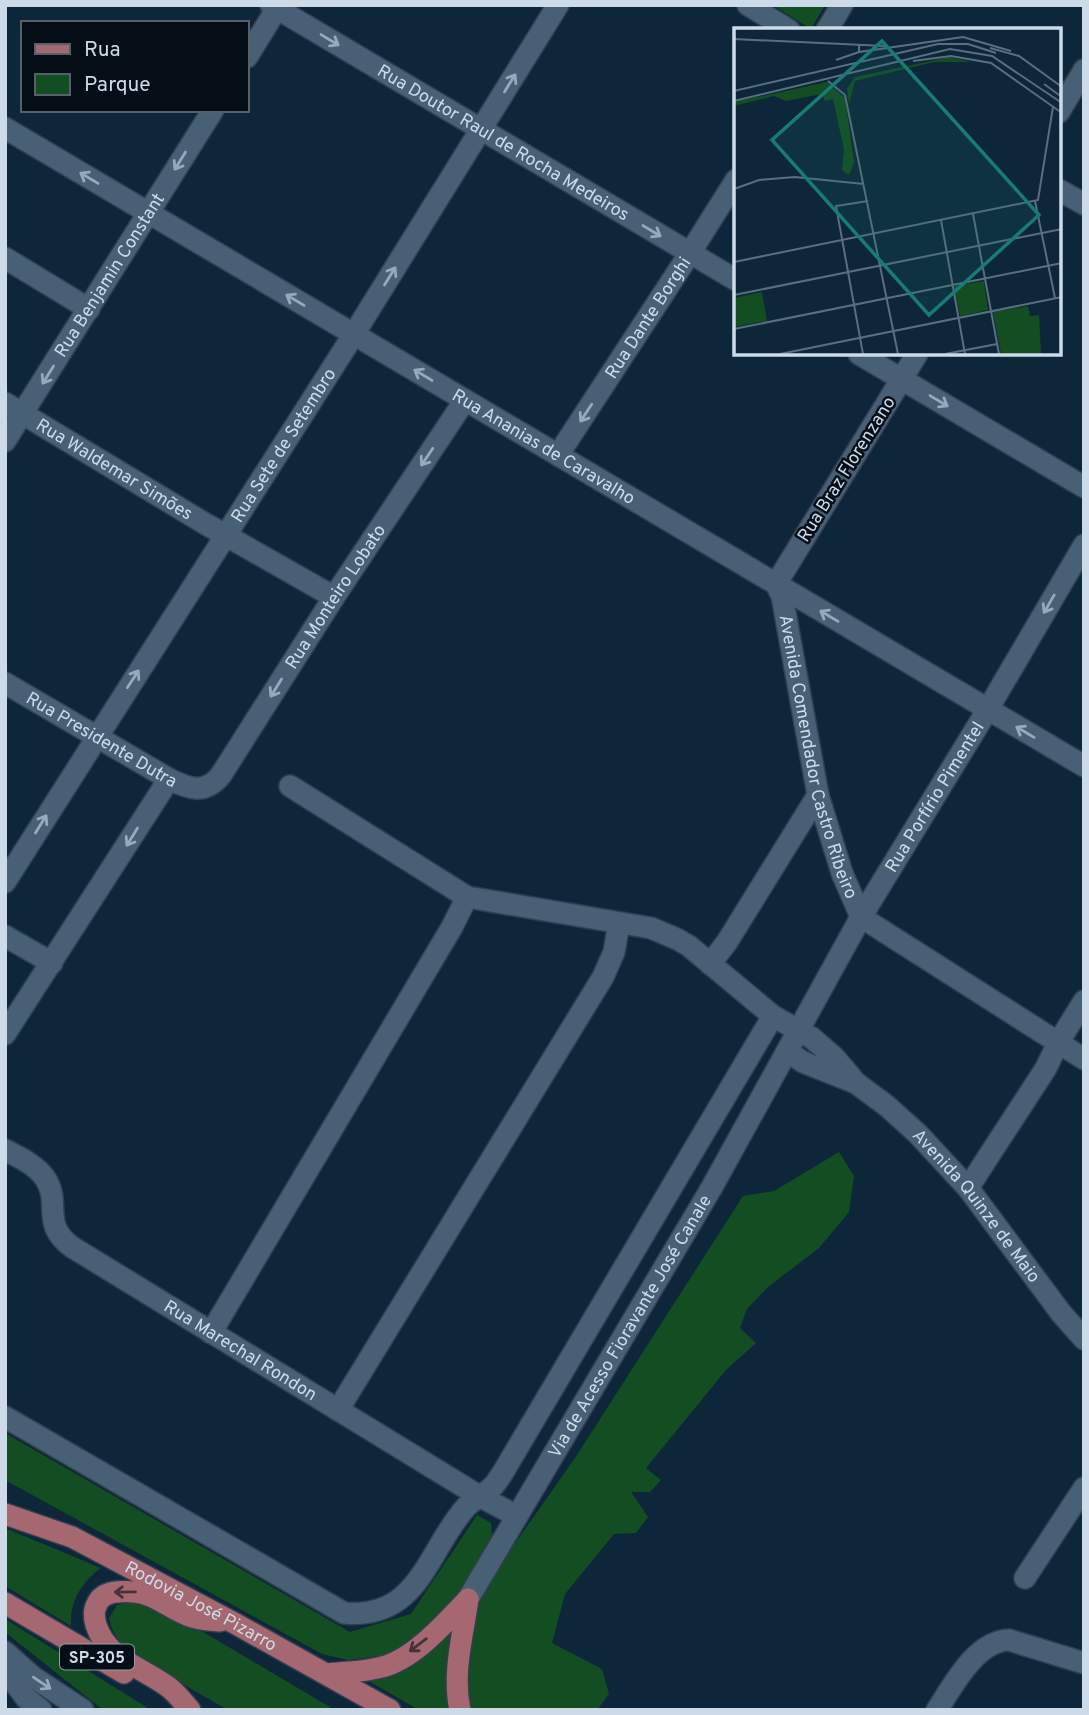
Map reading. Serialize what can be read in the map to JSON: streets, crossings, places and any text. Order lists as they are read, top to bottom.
{
  "streets": {
    "main road": ["Rodovia José Pizarro", "SP-305"],
    "street": [
      "Rua Doutor Raul de Rocha Medeiros",
      "Rua Benjamin Constant",
      "Rua Dante Borghi",
      "Rua Sete de Setembro",
      "Rua Ananias de Caravalho",
      "Rua Waldemar Simões",
      "Rua Braz Florenzano",
      "Rua Monteiro Lobato",
      "Rua Presidente Dutra",
      "Avenida Comendador Castro Ribeiro",
      "Rua Porfírio Pimentel",
      "Avenida Quinze de Maio",
      "Via de Acesso Fioravante José Canale",
      "Rua Marechal Rondon"
    ]
  },
  "crossings": [
    ["Rua Doutor Raul de Rocha Medeiros", "Rua Dante Borghi"],
    ["Rua Doutor Raul de Rocha Medeiros", "Rua Sete de Setembro"],
    ["Rua Benjamin Constant", "Rua Ananias de Caravalho"],
    ["Rua Benjamin Constant", "Rua Waldemar Simões"],
    ["Rua Dante Borghi", "Rua Ananias de Caravalho"],
    ["Rua Sete de Setembro", "Rua Ananias de Caravalho"],
    ["Rua Sete de Setembro", "Rua Waldemar Simões"],
    ["Rua Sete de Setembro", "Rua Presidente Dutra"],
    ["Rua Ananias de Caravalho", "Rua Braz Florenzano"],
    ["Rua Ananias de Caravalho", "Rua Monteiro Lobato"],
    ["Rua Ananias de Caravalho", "Avenida Comendador Castro Ribeiro"],
    ["Rua Ananias de Caravalho", "Rua Porfírio Pimentel"],
    ["Rua Waldemar Simões", "Rua Monteiro Lobato"],
    ["Rua Braz Florenzano", "Avenida Comendador Castro Ribeiro"],
    ["Rua Monteiro Lobato", "Rua Presidente Dutra"],
    ["Avenida Comendador Castro Ribeiro", "Rua Porfírio Pimentel"],
    ["Rua Porfírio Pimentel", "Via de Acesso Fioravante José Canale"],
    ["Via de Acesso Fioravante José Canale", "Rua Marechal Rondon"]
  ],
  "one_way": [
    "Rua Doutor Raul de Rocha Medeiros",
    "Rua Benjamin Constant",
    "Rua Dante Borghi",
    "Rua Sete de Setembro",
    "Rua Ananias de Caravalho",
    "Rua Monteiro Lobato"
  ],
  "legend": ["Rua", "Parque"]
}
